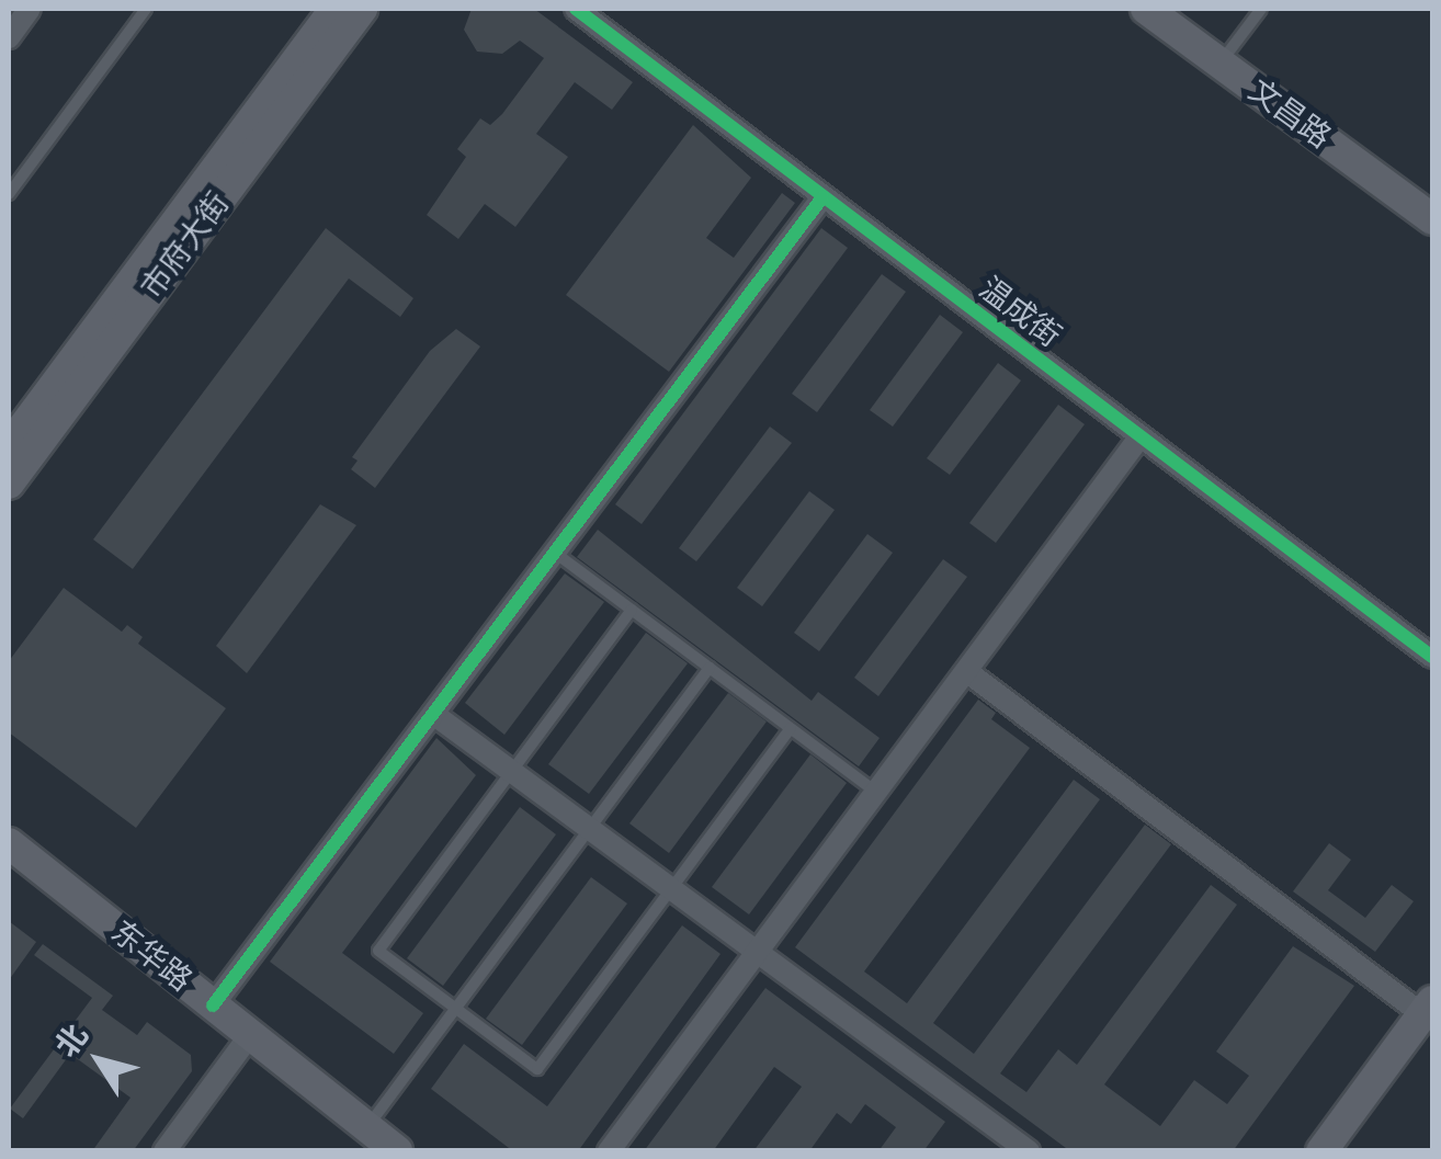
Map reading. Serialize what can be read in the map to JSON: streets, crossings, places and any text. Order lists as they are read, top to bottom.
{
  "streets": {
    "main road": ["文昌路", "市府大街", "东华路"],
    "street": ["温成街"]
  },
  "north": "top left"
}
